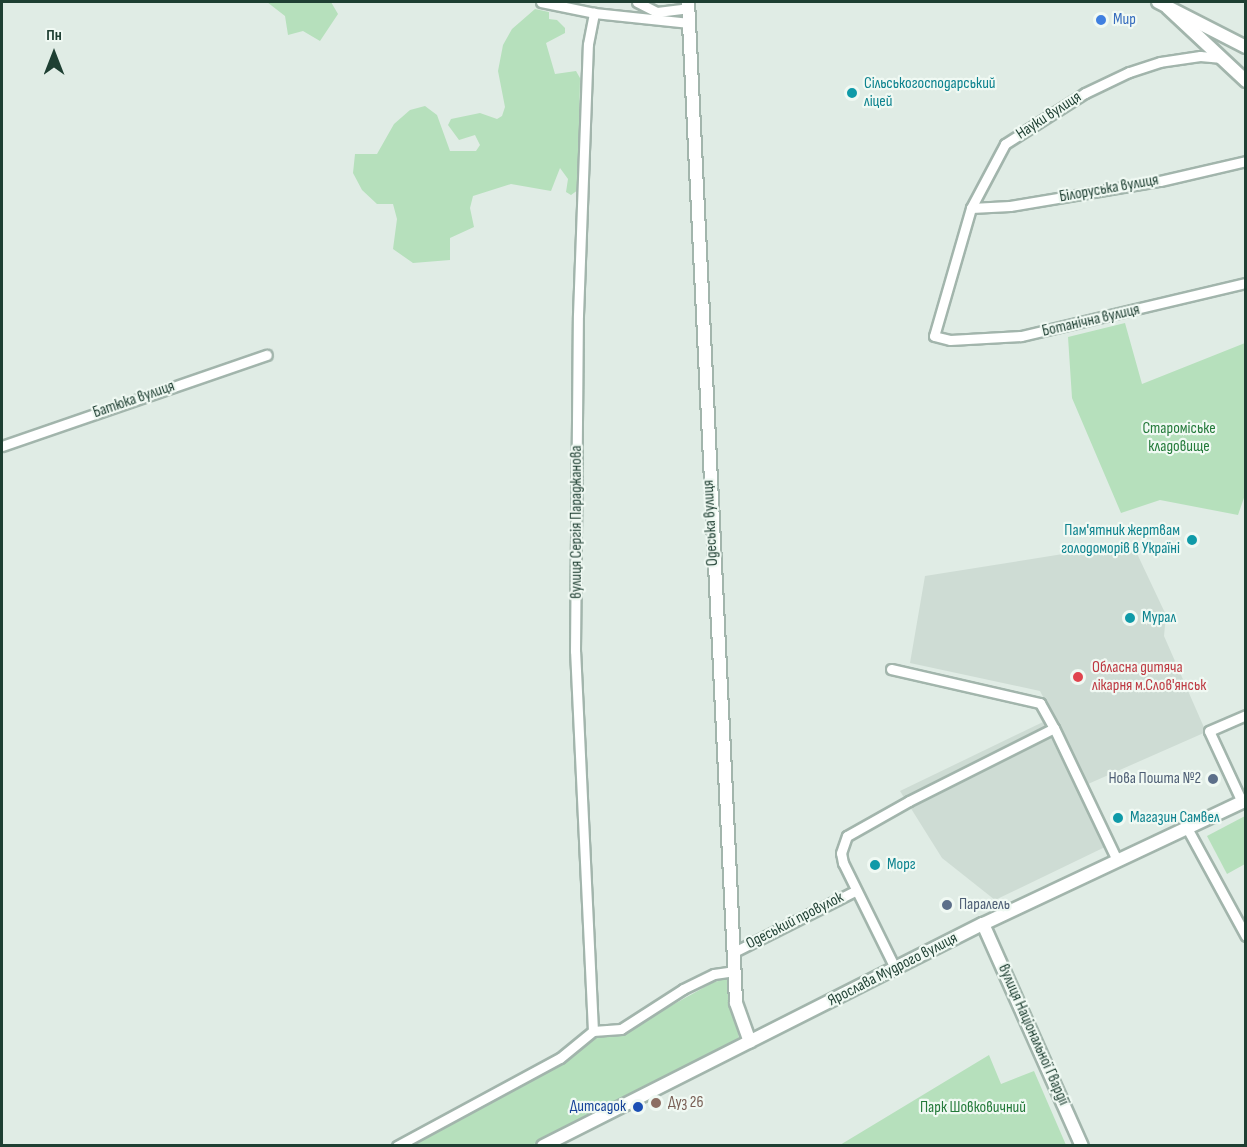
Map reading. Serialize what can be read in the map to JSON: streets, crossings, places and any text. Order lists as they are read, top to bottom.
{
  "streets": {
    "street": [
      "Науки вулиця",
      "Білоруська вулиця",
      "Ботанічна вулиця",
      "Батюка вулиця",
      "вулиця Сергія Параджанова",
      "Одеська вулиця",
      "Одеський провулок",
      "Ярослава Мудрого вулиця",
      "вулиця Національної Гвардії"
    ]
  },
  "crossings": [
    ["Науки вулиця", "Білоруська вулиця"],
    ["Науки вулиця", "Ботанічна вулиця"],
    ["Одеська вулиця", "Одеський провулок"],
    ["Одеська вулиця", "Ярослава Мудрого вулиця"],
    ["Ярослава Мудрого вулиця", "вулиця Національної Гвардії"]
  ],
  "parks": ["Староміське кладовище", "Парк Шовковичний"],
  "places": [
    "Мир",
    "Сільськогосподарський ліцей",
    "Пам'ятник жертвам голодоморів в Україні",
    "Мурал",
    "Обласна дитяча лікарня м.Слов'янськ",
    "Нова Пошта №2",
    "Магазин Самвел",
    "Морг",
    "Паралель",
    "Дуз 26",
    "Дитсадок"
  ],
  "north": "top"
}
